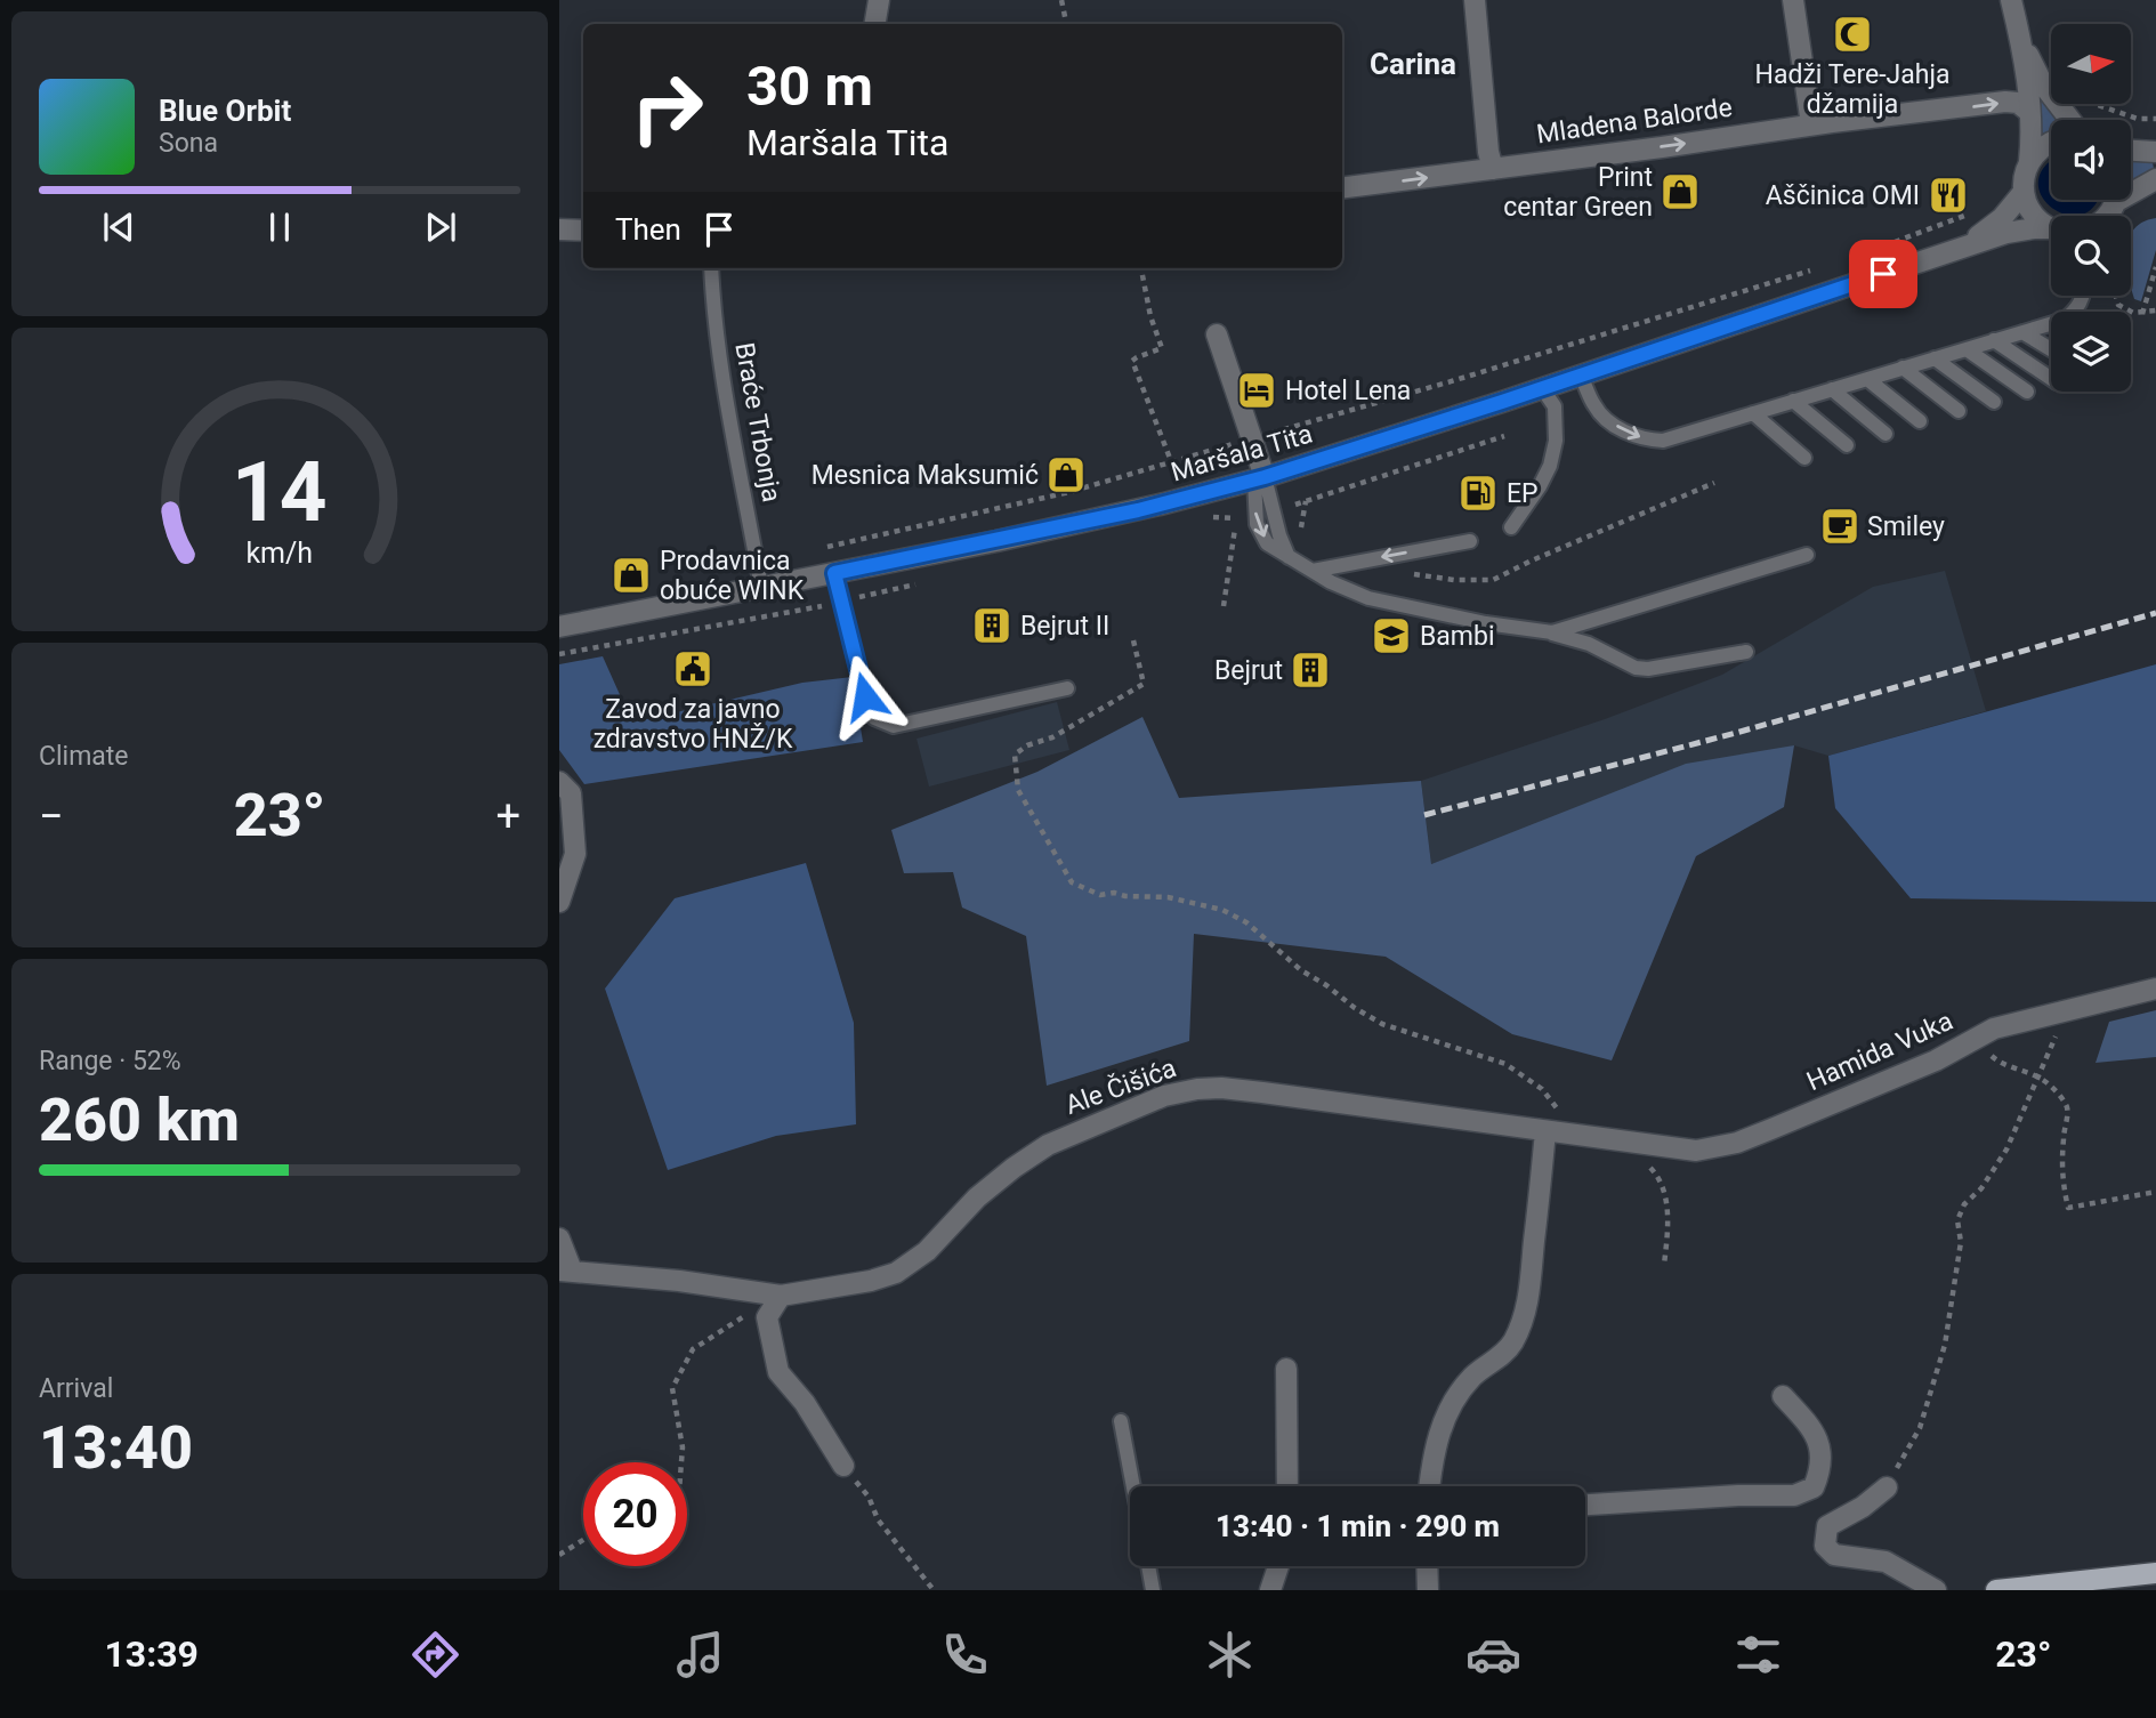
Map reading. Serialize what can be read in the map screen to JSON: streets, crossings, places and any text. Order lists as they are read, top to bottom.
{
  "streets": {
    "street": [
      "Mladena Balorde",
      "Maršala Tita",
      "Hamida Vuka",
      "Ale Čišića"
    ],
    "lane": ["Braće Trbonja"]
  },
  "crossings": [
    ["Braće Trbonja", "Maršala Tita"],
    ["Hamida Vuka", "Ale Čišića"]
  ],
  "one_way": ["Mladena Balorde"],
  "districts": ["Carina"],
  "places": {
    "mosque": ["Hadži Tere-Jahja džamija"],
    "shop": ["Print centar Green", "Mesnica Maksumić", "Prodavnica obuće WINK"],
    "restaurant": ["Aščinica OMI"],
    "hotel": ["Hotel Lena"],
    "fuel station": ["EP"],
    "cafe": ["Smiley"],
    "building": ["Bejrut II", "Bejrut"],
    "school or university": ["Bambi"],
    "public building": ["Zavod za javno zdravstvo HNŽ/K"]
  },
  "north": "right",
  "page": {
    "turn": ["30 m", "Maršala Tita"],
    "song": ["Blue Orbit", "Sona"],
    "then": "Then",
    "tile": [
      "Climate",
      ["Range · 52%", "260 km"],
      ["Arrival", "13:40"]
    ],
    "heat": ["−", "23°", "+"],
    "limit": "20",
    "trip": "13:40 · 1 min · 290 m",
    "tabs": ["13:39", "23°"],
    "gauge": ["14", "km/h"]
  }
}
